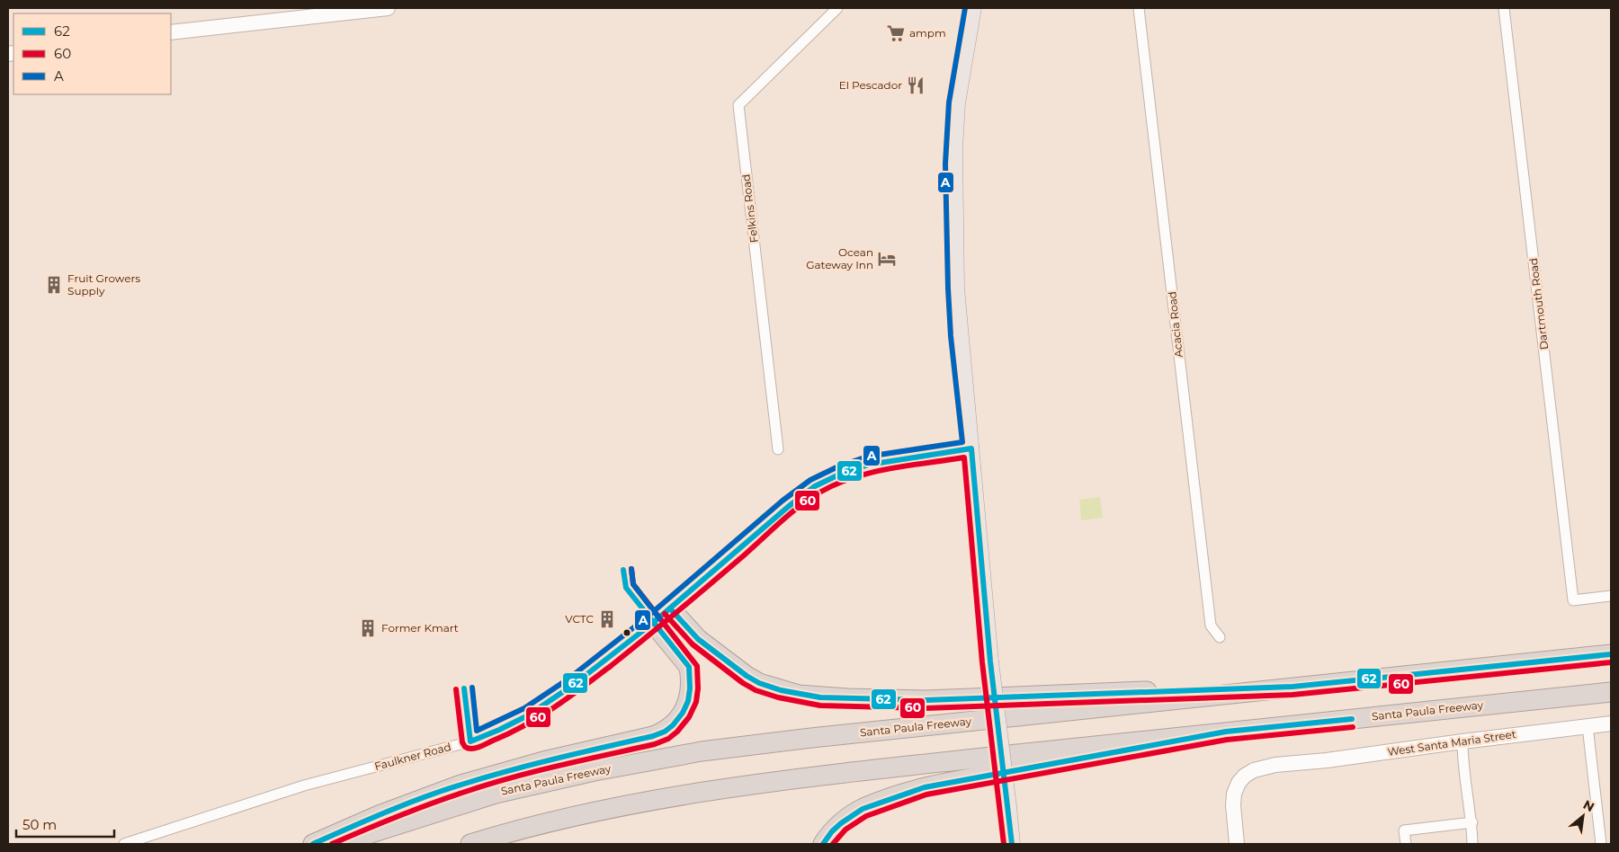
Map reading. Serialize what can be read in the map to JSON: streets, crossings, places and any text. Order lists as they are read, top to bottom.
{
  "streets": {
    "highway": ["Santa Paula Freeway"],
    "main road": ["West Santa Maria Street", "Faulkner Road"],
    "street": ["Felkins Road", "Dartmouth Road", "Acacia Road"]
  },
  "places": {
    "supermarket": ["ampm"],
    "restaurant": ["El Pescador"],
    "hotel": ["Ocean Gateway Inn"],
    "building": ["Fruit Growers Supply", "VCTC", "Former Kmart"]
  },
  "lines": ["transit line A", "transit line 62", "transit line 60"],
  "legend": ["62", "60", "A"],
  "scale_bar": "50 m",
  "north": "top right"
}
